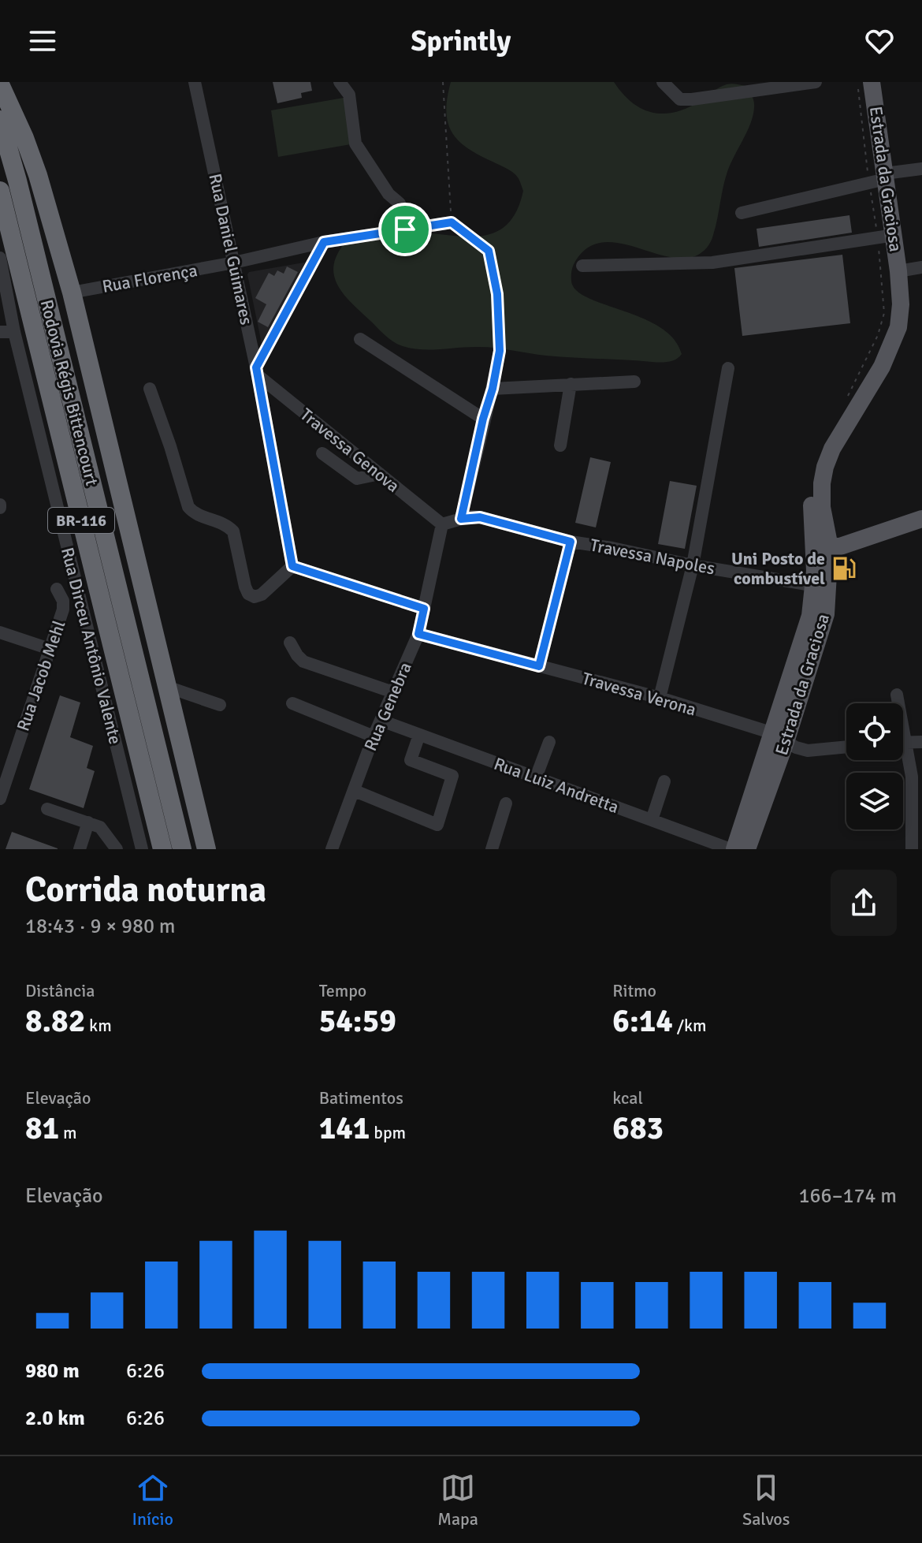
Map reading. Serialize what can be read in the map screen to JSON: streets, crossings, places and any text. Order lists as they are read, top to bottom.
{
  "streets": {
    "highway": ["Rodovia Régis Bittencourt", "BR-116"],
    "main road": ["Estrada da Graciosa"],
    "street": [
      "Rua Daniel Guimares",
      "Rua Florença",
      "Travessa Genova",
      "Travessa Napoles",
      "Rua Dirceu Antônio Valente",
      "Rua Jacob Mehl",
      "Travessa Verona",
      "Rua Genebra",
      "Rua Luiz Andretta"
    ]
  },
  "crossings": [
    ["Estrada da Graciosa", "Travessa Napoles"],
    ["Estrada da Graciosa", "Travessa Verona"],
    ["Estrada da Graciosa", "Rua Luiz Andretta"],
    ["Rua Daniel Guimares", "Rua Florença"],
    ["Rua Daniel Guimares", "Travessa Genova"],
    ["Travessa Genova", "Travessa Napoles"],
    ["Travessa Genova", "Rua Genebra"],
    ["Travessa Napoles", "Rua Genebra"],
    ["Travessa Verona", "Rua Genebra"],
    ["Rua Genebra", "Rua Luiz Andretta"]
  ],
  "places": {
    "fuel station": ["Uni Posto de combustível"]
  },
  "page": {
    "header": "Sprintly",
    "heading": ["Corrida noturna", "18:43 · 9 × 980 m"],
    "stats": [
      ["Distância", "8.82 km"],
      ["Tempo", "54:59"],
      ["Ritmo", "6:14 /km"],
      ["Elevação", "81 m"],
      ["Batimentos", "141 bpm"],
      ["kcal", "683"]
    ],
    "chart": ["Elevação", "166–174 m"],
    "list": [
      {
        "name": "980 m",
        "note": "6:26"
      },
      {
        "name": "2.0 km",
        "note": "6:26"
      }
    ],
    "tabs": ["Início", "Mapa", "Salvos"]
  }
}
